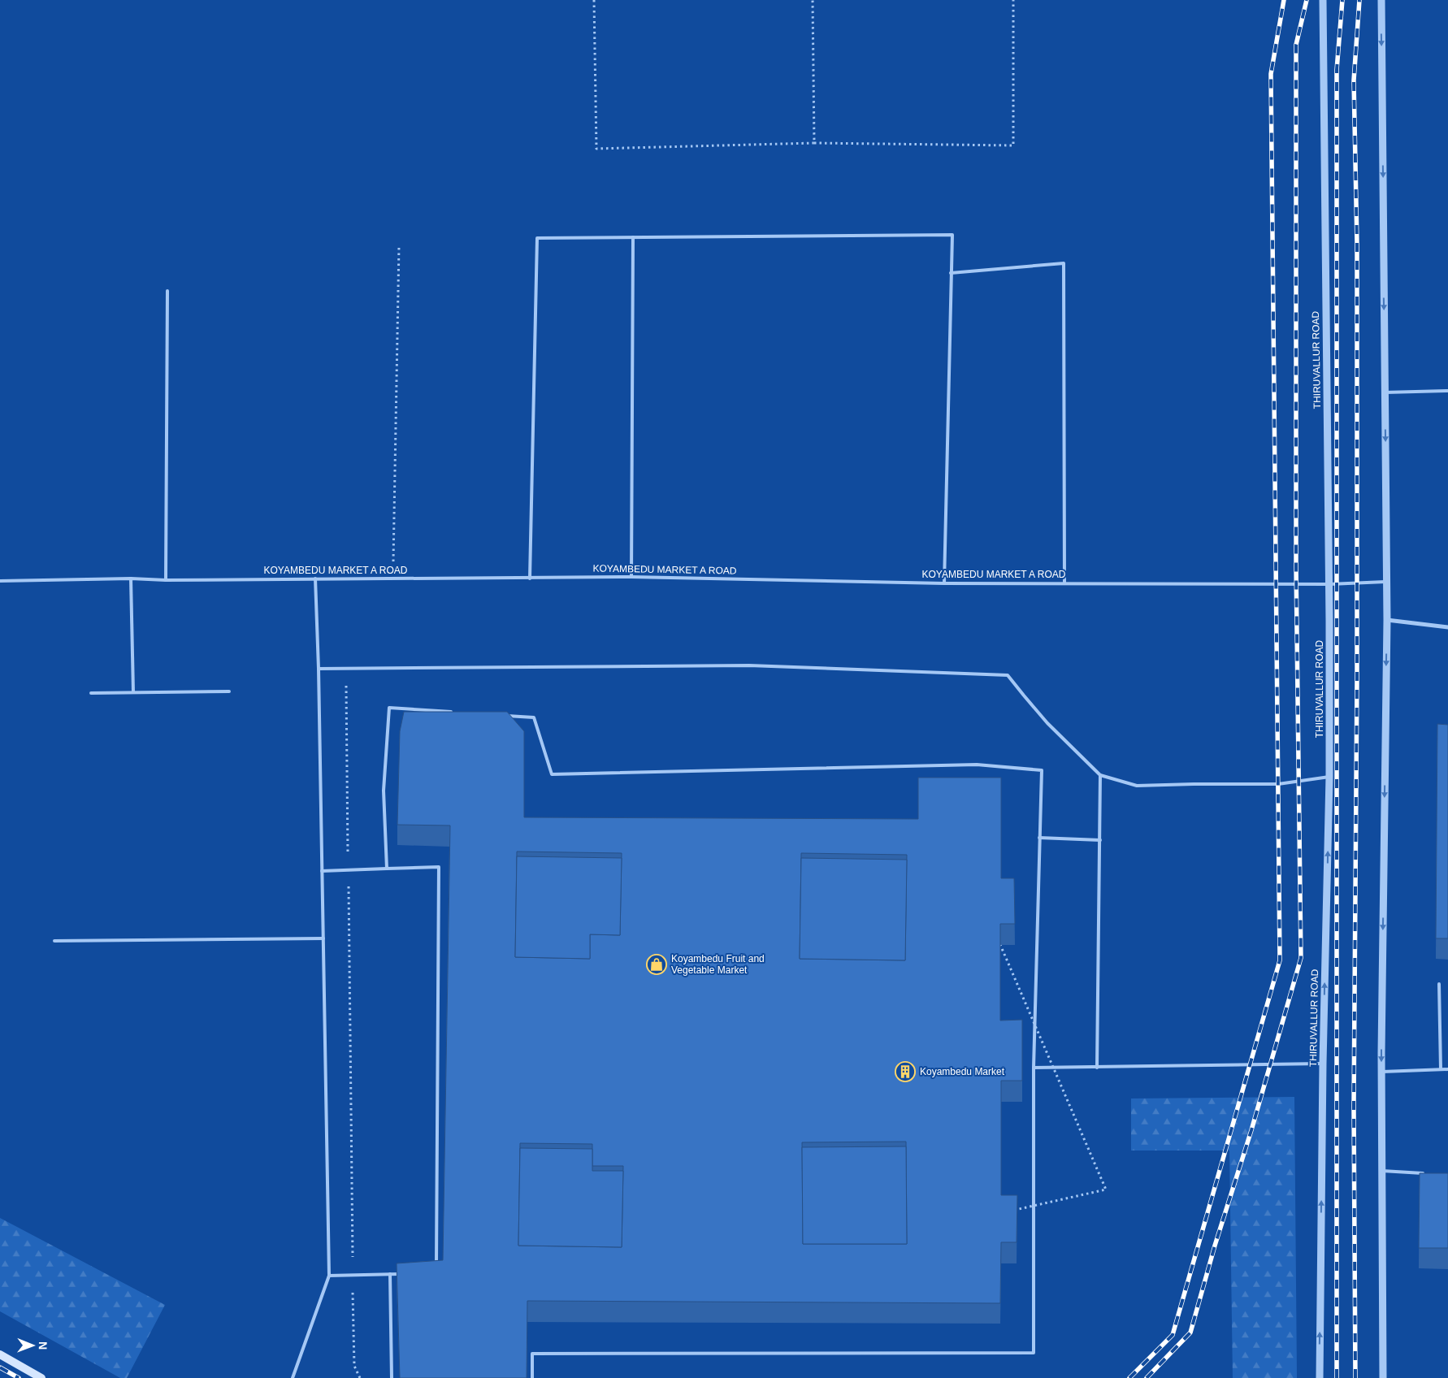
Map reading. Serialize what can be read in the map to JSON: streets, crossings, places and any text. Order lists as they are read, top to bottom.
{
  "streets": {
    "street": ["THIRUVALLUR ROAD"],
    "lane": ["KOYAMBEDU MARKET A ROAD"]
  },
  "crossings": [
    ["THIRUVALLUR ROAD", "KOYAMBEDU MARKET A ROAD"]
  ],
  "places": {
    "shop": ["Koyambedu Fruit and Vegetable Market"],
    "building": ["Koyambedu Market"]
  },
  "north": "right"
}
